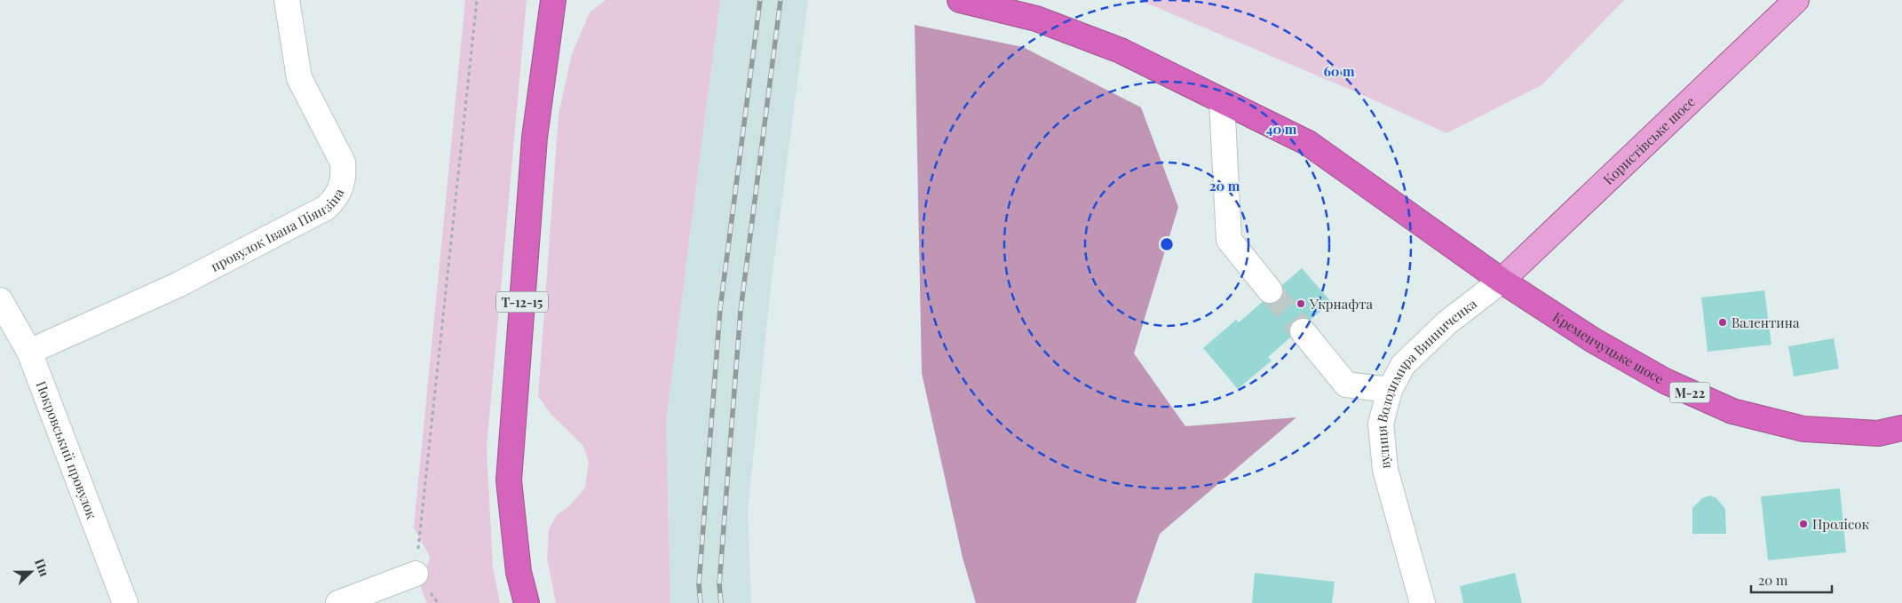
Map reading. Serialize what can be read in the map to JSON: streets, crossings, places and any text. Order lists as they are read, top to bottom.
{
  "streets": {
    "highway": ["Т-12-15", "Кременчуцьке шосе", "М-22"],
    "main road": ["Користівське шосе"],
    "street": ["провулок Івана Піянзіна", "вулиця Володимира Винниченка", "Покровський провулок"]
  },
  "crossings": [
    ["Користівське шосе", "Кременчуцьке шосе"],
    ["Користівське шосе", "вулиця Володимира Винниченка"],
    ["провулок Івана Піянзіна", "Покровський провулок"],
    ["Кременчуцьке шосе", "вулиця Володимира Винниченка"]
  ],
  "places": ["Укрнафта", "Валентина", "Пролісок"],
  "scale_bar": "20 m",
  "north": "right",
  "rings": ["60 m", "40 m", "20 m"]
}
